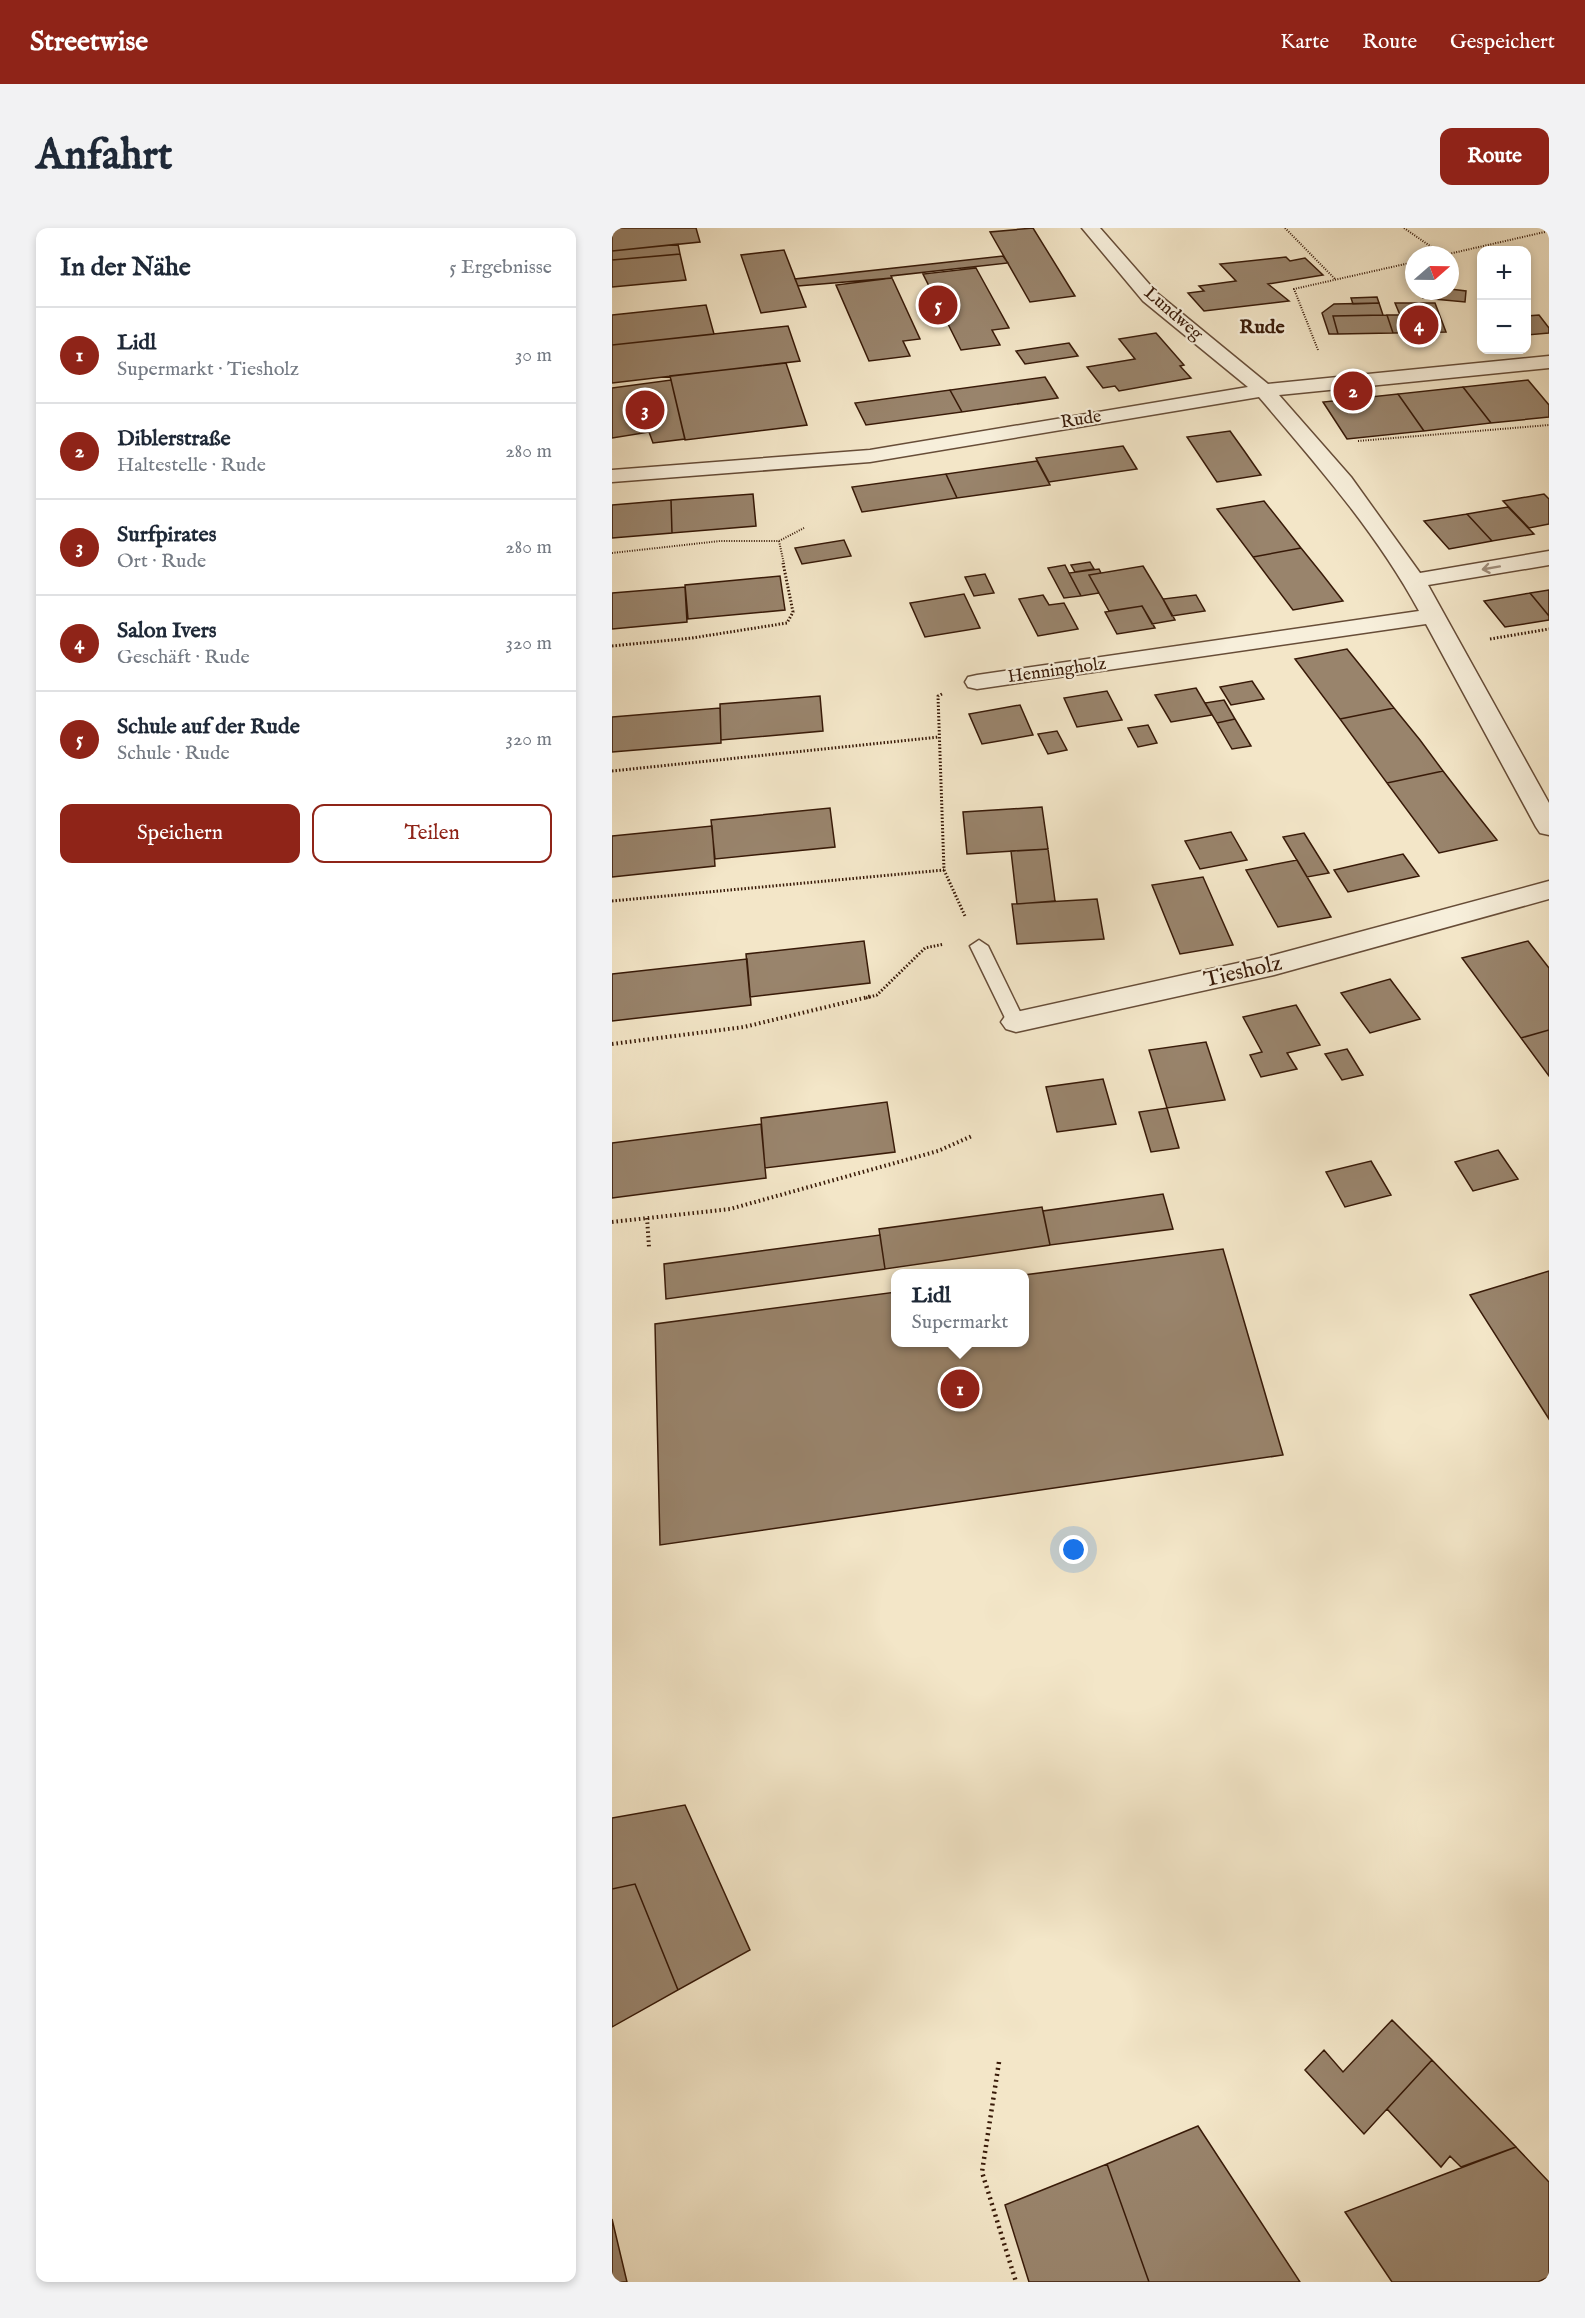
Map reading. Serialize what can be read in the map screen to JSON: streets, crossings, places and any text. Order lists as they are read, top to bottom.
{
  "streets": {
    "street": [
      "Lundweg",
      "Rude",
      "Henningholz",
      "Tiesholz"
    ]
  },
  "crossings": [
    ["Lundweg", "Rude"],
    ["Lundweg", "Henningholz"],
    ["Henningholz", "Tiesholz"]
  ],
  "districts": ["Rude"],
  "north": "right",
  "page": {
    "header": "Streetwise",
    "nav": ["Karte", "Route", "Gespeichert"],
    "buttons": [
      "Route",
      ["Speichern", "Teilen"]
    ],
    "title": "Anfahrt",
    "heading": ["In der Nähe", "5 Ergebnisse"],
    "map_buttons": ["+", "−"],
    "pins": [
      "5",
      "4",
      "2",
      "3",
      "1"
    ],
    "list": [
      {
        "mark": "1",
        "name": "Lidl",
        "note": "Supermarkt · Tiesholz",
        "value": "30 m"
      },
      {
        "mark": "2",
        "name": "Diblerstraße",
        "note": "Haltestelle · Rude",
        "value": "280 m"
      },
      {
        "mark": "3",
        "name": "Surfpirates",
        "note": "Ort · Rude",
        "value": "280 m"
      },
      {
        "mark": "4",
        "name": "Salon Ivers",
        "note": "Geschäft · Rude",
        "value": "320 m"
      },
      {
        "mark": "5",
        "name": "Schule auf der Rude",
        "note": "Schule · Rude",
        "value": "320 m"
      }
    ],
    "popup": ["Lidl", "Supermarkt"]
  }
}
